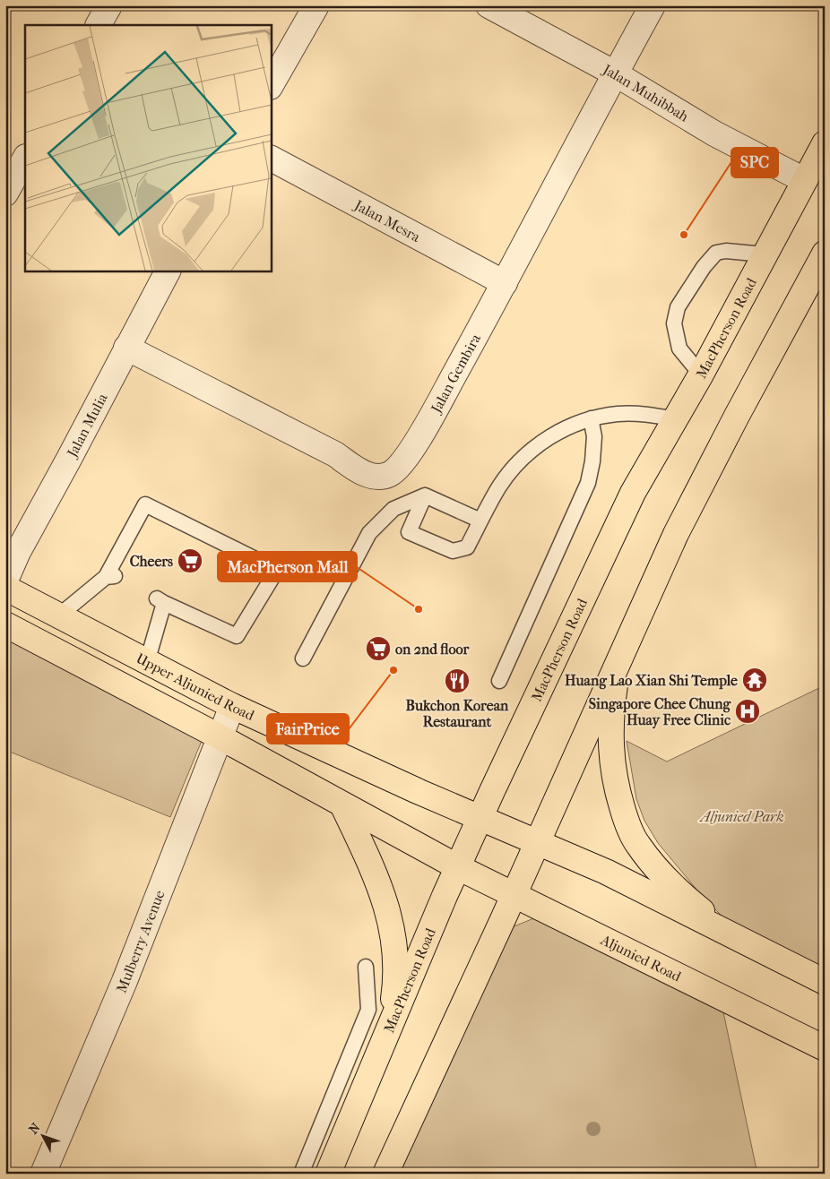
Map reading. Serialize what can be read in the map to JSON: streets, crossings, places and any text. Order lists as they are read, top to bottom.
{
  "streets": {
    "main road": ["MacPherson Road", "Upper Aljunied Road", "Aljunied Road"],
    "street": [
      "Jalan Muhibbah",
      "Jalan Mesra",
      "Jalan Gembira",
      "Jalan Mulia",
      "Mulberry Avenue"
    ]
  },
  "crossings": [
    ["Jalan Muhibbah", "MacPherson Road"],
    ["Jalan Muhibbah", "Jalan Gembira"],
    ["Jalan Mesra", "Jalan Gembira"],
    ["MacPherson Road", "Upper Aljunied Road"],
    ["MacPherson Road", "Aljunied Road"],
    ["Jalan Gembira", "Jalan Mulia"],
    ["Upper Aljunied Road", "Mulberry Avenue"]
  ],
  "parks": ["Aljunied Park"],
  "places": {
    "other": ["SPC", "MacPherson Mall", "FairPrice"],
    "supermarket": ["Cheers", "on 2nd floor"],
    "temple": ["Huang Lao Xian Shi Temple"],
    "restaurant": ["Bukchon Korean Restaurant"],
    "hospital": ["Singapore Chee Chung Huay Free Clinic"]
  },
  "north": "top left"
}
